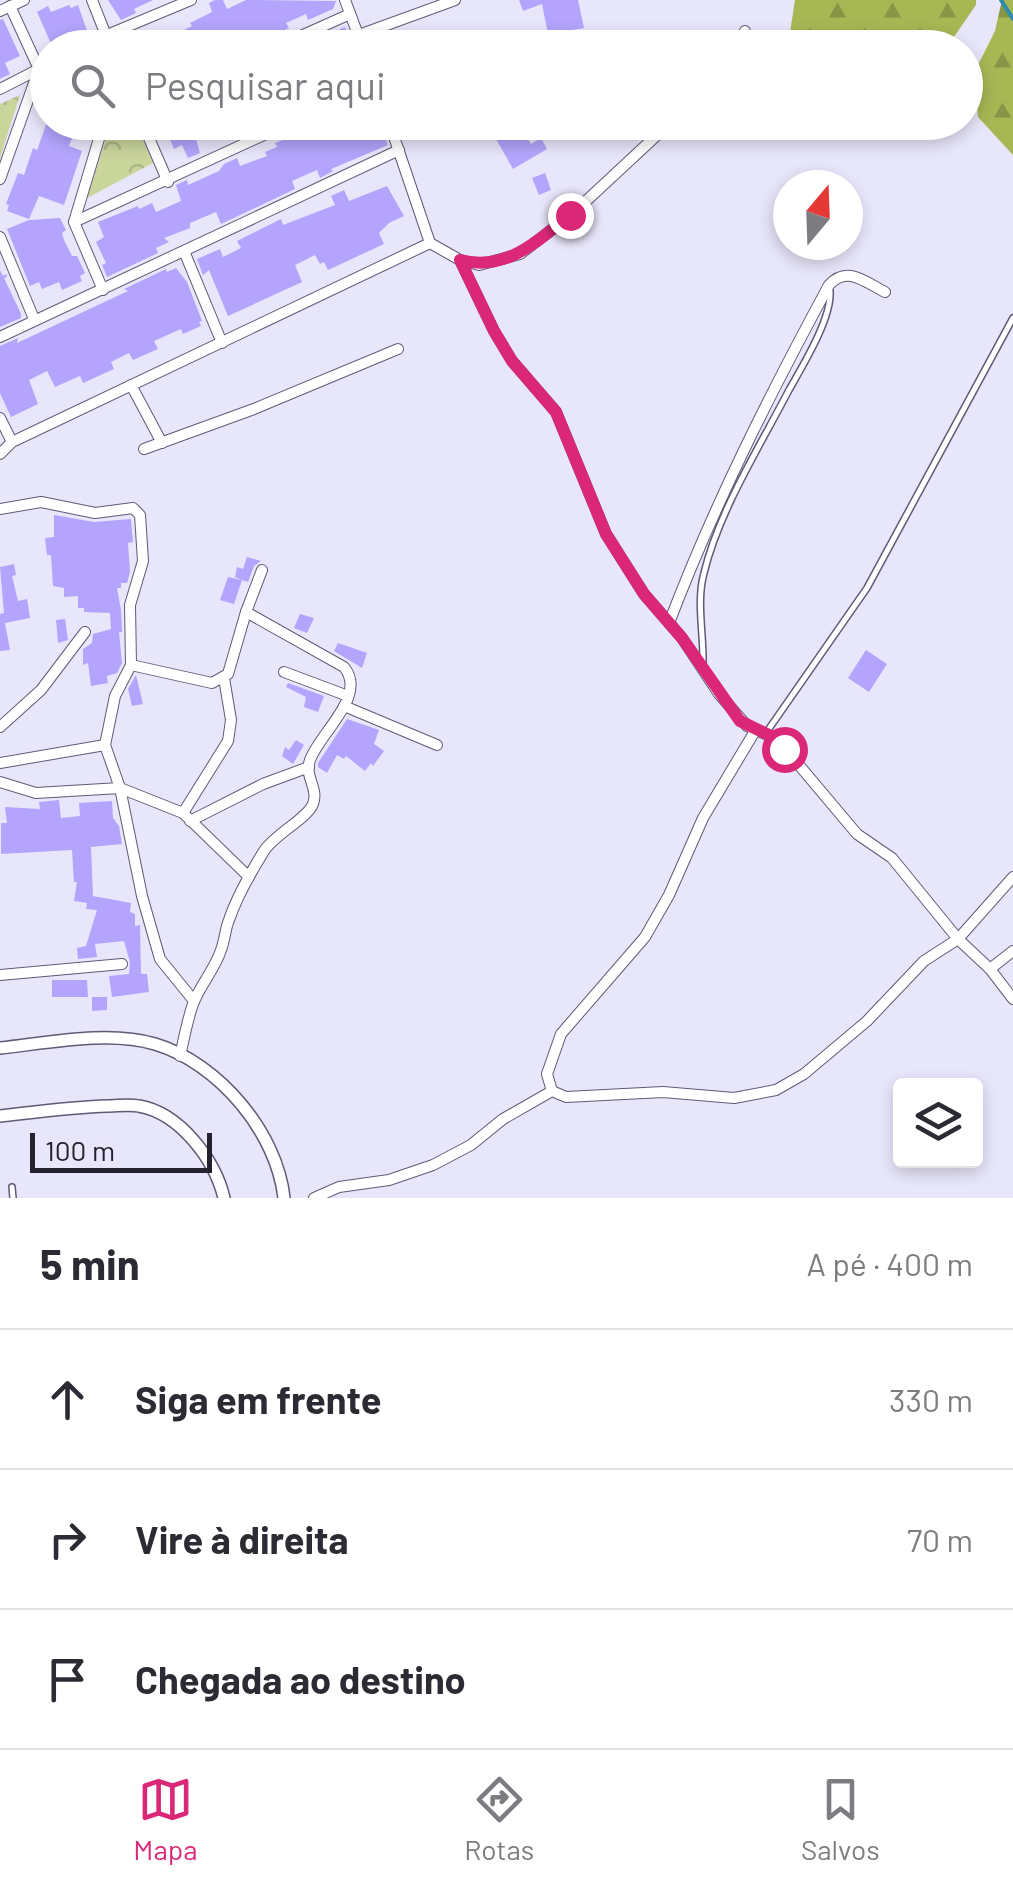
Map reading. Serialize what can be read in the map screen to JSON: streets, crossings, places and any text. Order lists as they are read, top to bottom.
{
  "scale_bar": "100 m",
  "north": "top",
  "page": {
    "search": "Pesquisar aqui",
    "scale": "100 m",
    "heading": ["5 min", "A pé · 400 m"],
    "list": [
      ["Siga em frente", "330 m"],
      ["Vire à direita", "70 m"],
      "Chegada ao destino"
    ],
    "nav": ["Mapa", "Rotas", "Salvos"]
  }
}
